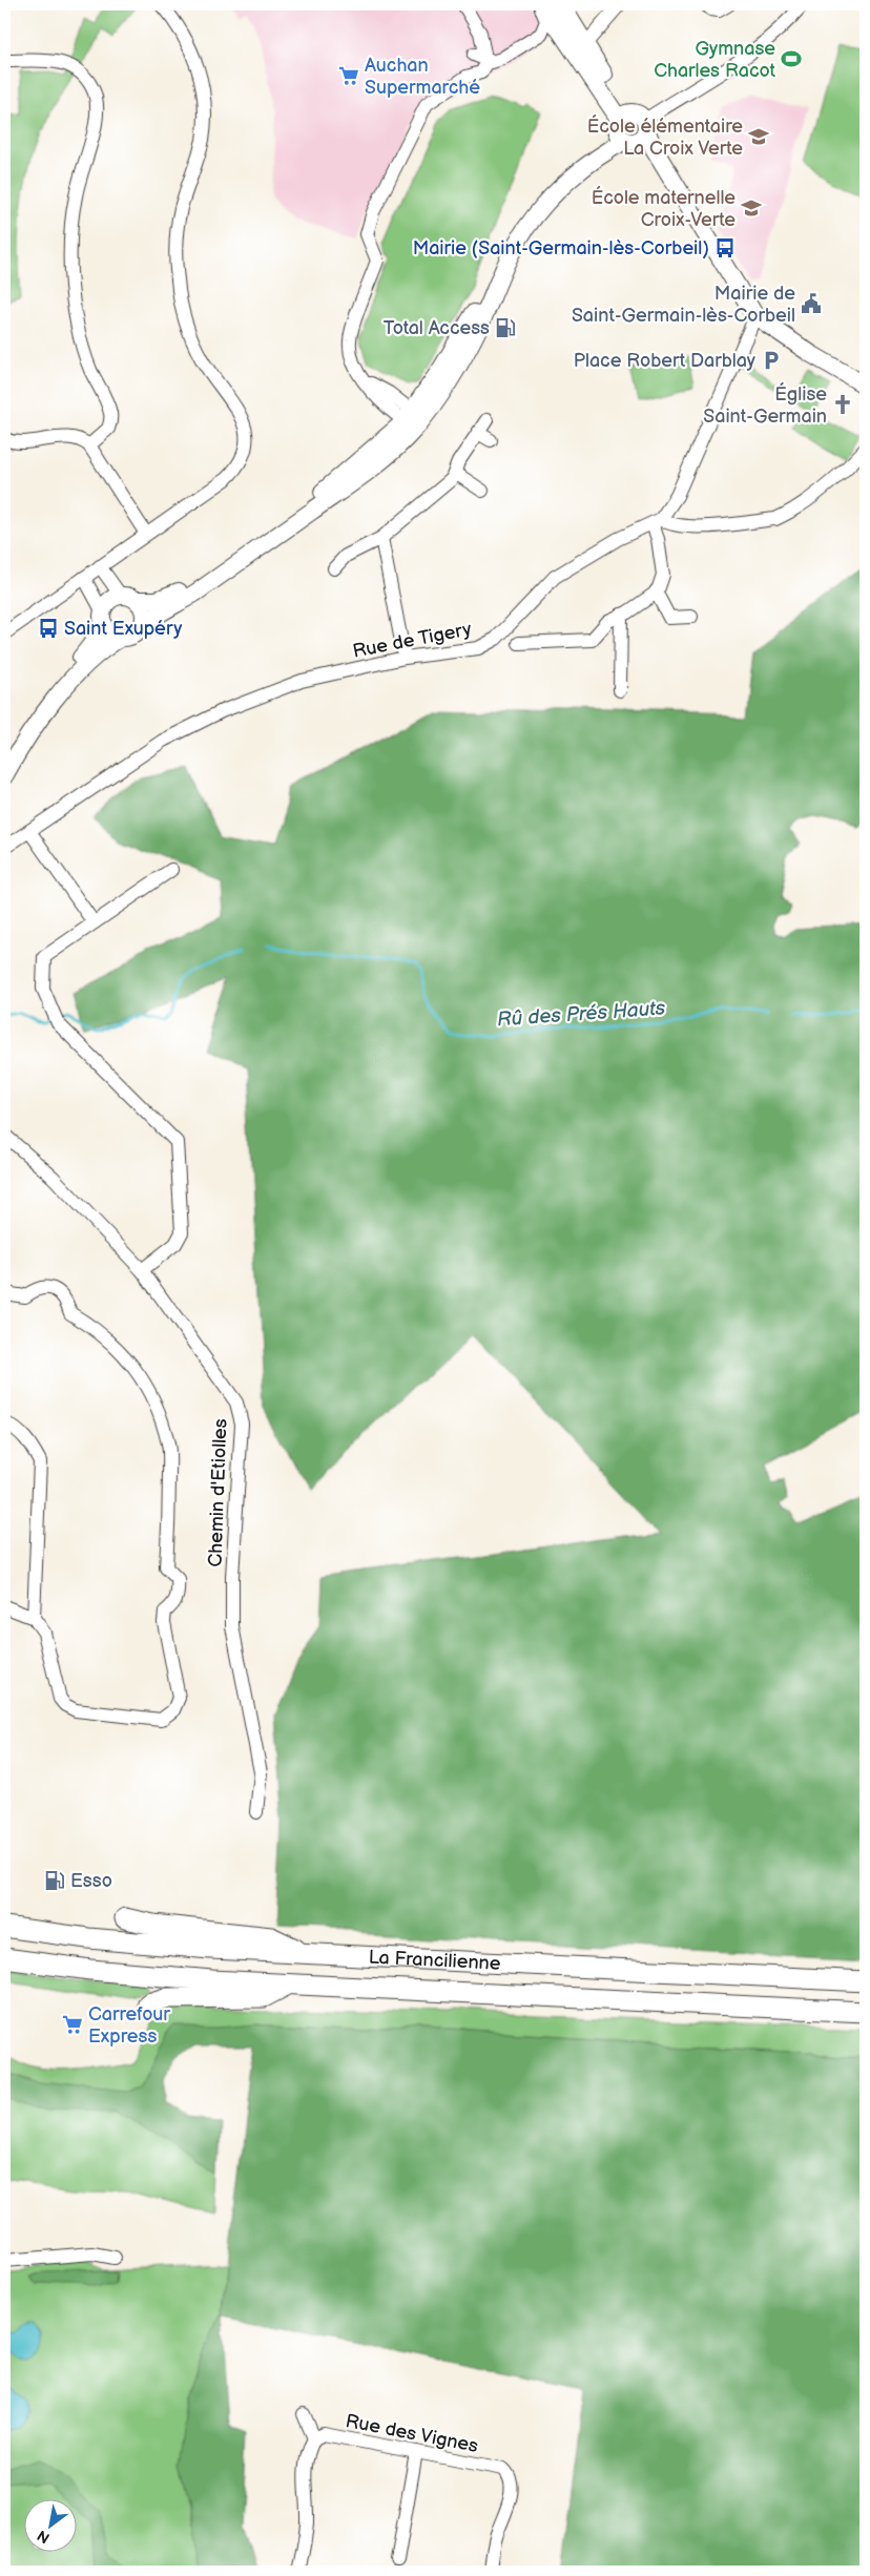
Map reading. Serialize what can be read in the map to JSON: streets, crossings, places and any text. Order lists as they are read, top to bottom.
{
  "streets": {
    "highway": ["La Francilienne"],
    "street": ["Rue de Tigery", "Chemin d'Etiolles", "Rue des Vignes"]
  },
  "water": ["Rû des Prés Hauts"],
  "places": {
    "sports": ["Gymnase Charles Racot"],
    "supermarket": ["Auchan Supermarché", "Carrefour Express"],
    "school or university": ["École élémentaire La Croix Verte", "École maternelle Croix-Verte"],
    "bus stop": ["Mairie (Saint-Germain-lès-Corbeil)", "Saint Exupéry"],
    "public building": ["Mairie de Saint-Germain-lès-Corbeil"],
    "fuel station": ["Total Access", "Esso"],
    "parking": ["Place Robert Darblay"],
    "church": ["Église Saint-Germain"]
  },
  "north": "bottom left"
}
